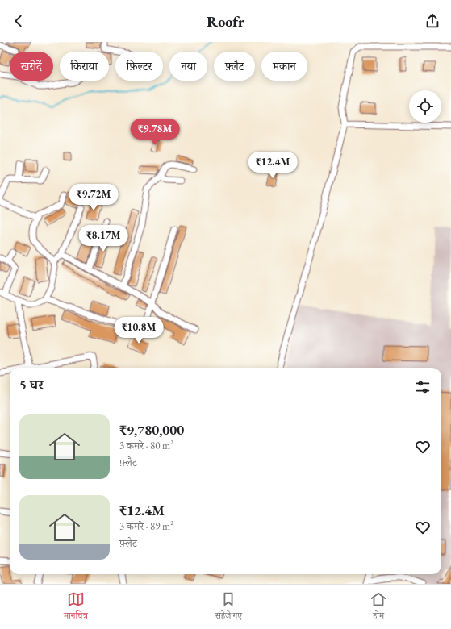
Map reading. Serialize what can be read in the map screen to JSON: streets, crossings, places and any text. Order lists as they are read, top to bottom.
{
  "page": {
    "header": "Roofr",
    "chip": [
      "खरीदें",
      "किराया",
      "फ़िल्टर",
      "नया",
      "फ़्लैट",
      "मकान"
    ],
    "price": [
      "₹9.78M",
      "₹12.4M",
      "₹9.72M",
      "₹8.17M",
      "₹10.8M"
    ],
    "heading": "5 घर",
    "list": [
      {
        "name": "₹9,780,000",
        "note": "3 कमरे · 80 m² · फ़्लैट"
      },
      {
        "name": "₹12.4M",
        "note": "3 कमरे · 89 m² · फ़्लैट"
      }
    ],
    "tabs": ["मानचित्र", "सहेजे गए", "होम"]
  }
}
